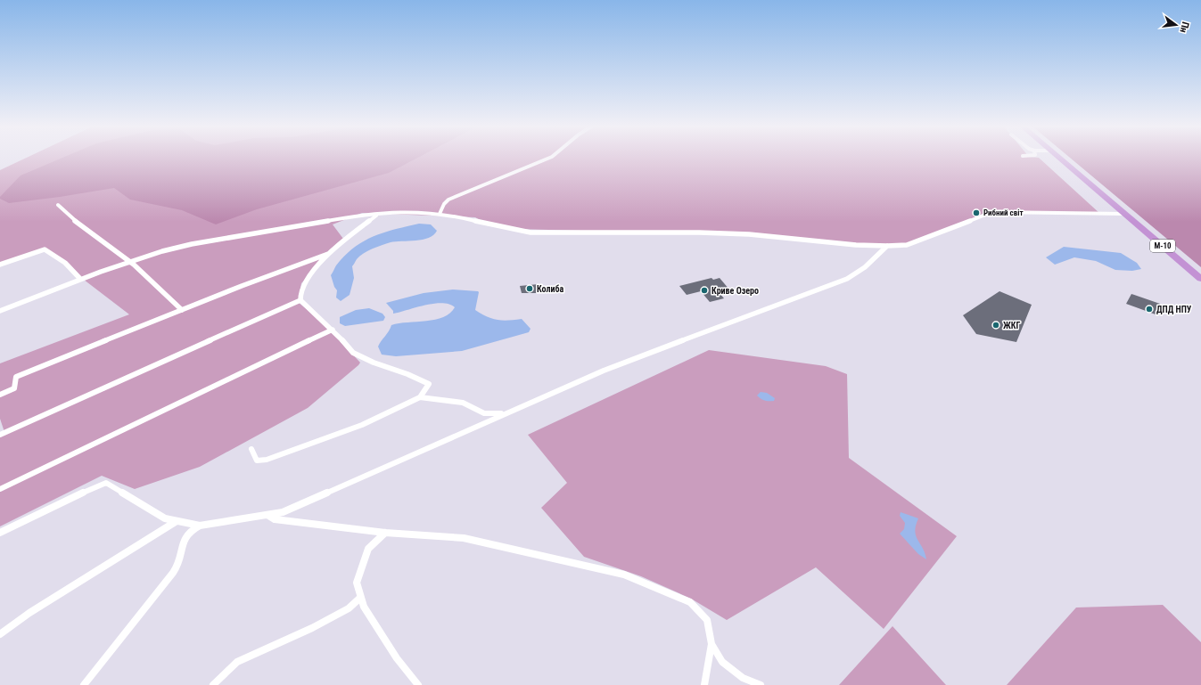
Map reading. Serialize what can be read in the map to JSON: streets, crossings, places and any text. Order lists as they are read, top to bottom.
{
  "streets": {
    "highway": ["М-10"]
  },
  "places": [
    "Рибний світ",
    "Колиба",
    "Криве Озеро",
    "ДПД НПУ",
    "ЖКГ"
  ],
  "north": "right"
}
